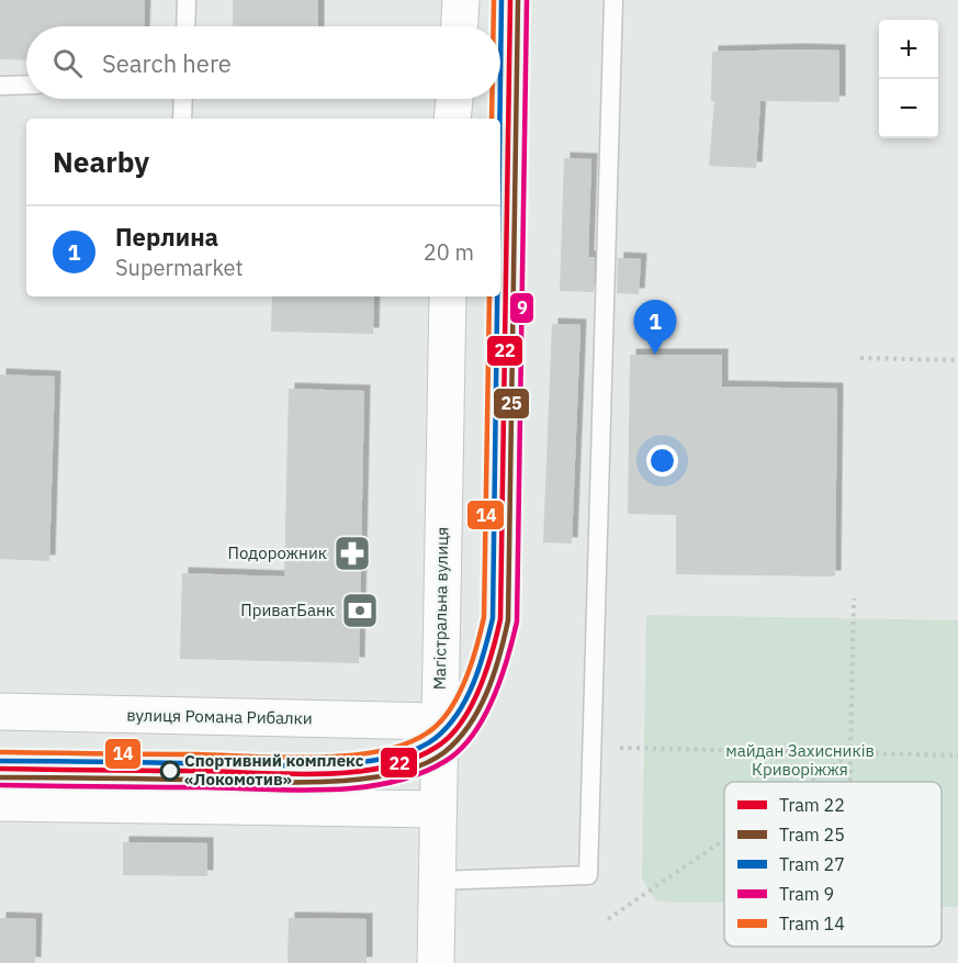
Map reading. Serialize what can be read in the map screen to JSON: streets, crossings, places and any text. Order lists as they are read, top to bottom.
{
  "streets": {
    "main road": ["Магістральна вулиця", "вулиця Романа Рибалки"]
  },
  "crossings": [
    ["Магістральна вулиця", "вулиця Романа Рибалки"]
  ],
  "parks": ["майдан Захисників Криворіжжя"],
  "places": {
    "pharmacy": ["Подорожник"],
    "bank": ["ПриватБанк"],
    "other": ["Спортивний комплекс «Локомотив»"]
  },
  "lines": [
    "tram line 22",
    "tram line 25",
    "tram line 27",
    "tram line 9",
    "tram line 14"
  ],
  "legend": [
    "Tram 22",
    "Tram 25",
    "Tram 27",
    "Tram 9",
    "Tram 14"
  ],
  "page": {
    "map_buttons": ["+", "−"],
    "search": "Search here",
    "heading": "Nearby",
    "list": [
      {
        "mark": "1",
        "name": "Перлина",
        "note": "Supermarket",
        "value": "20 m"
      }
    ],
    "pins": "1"
  }
}
